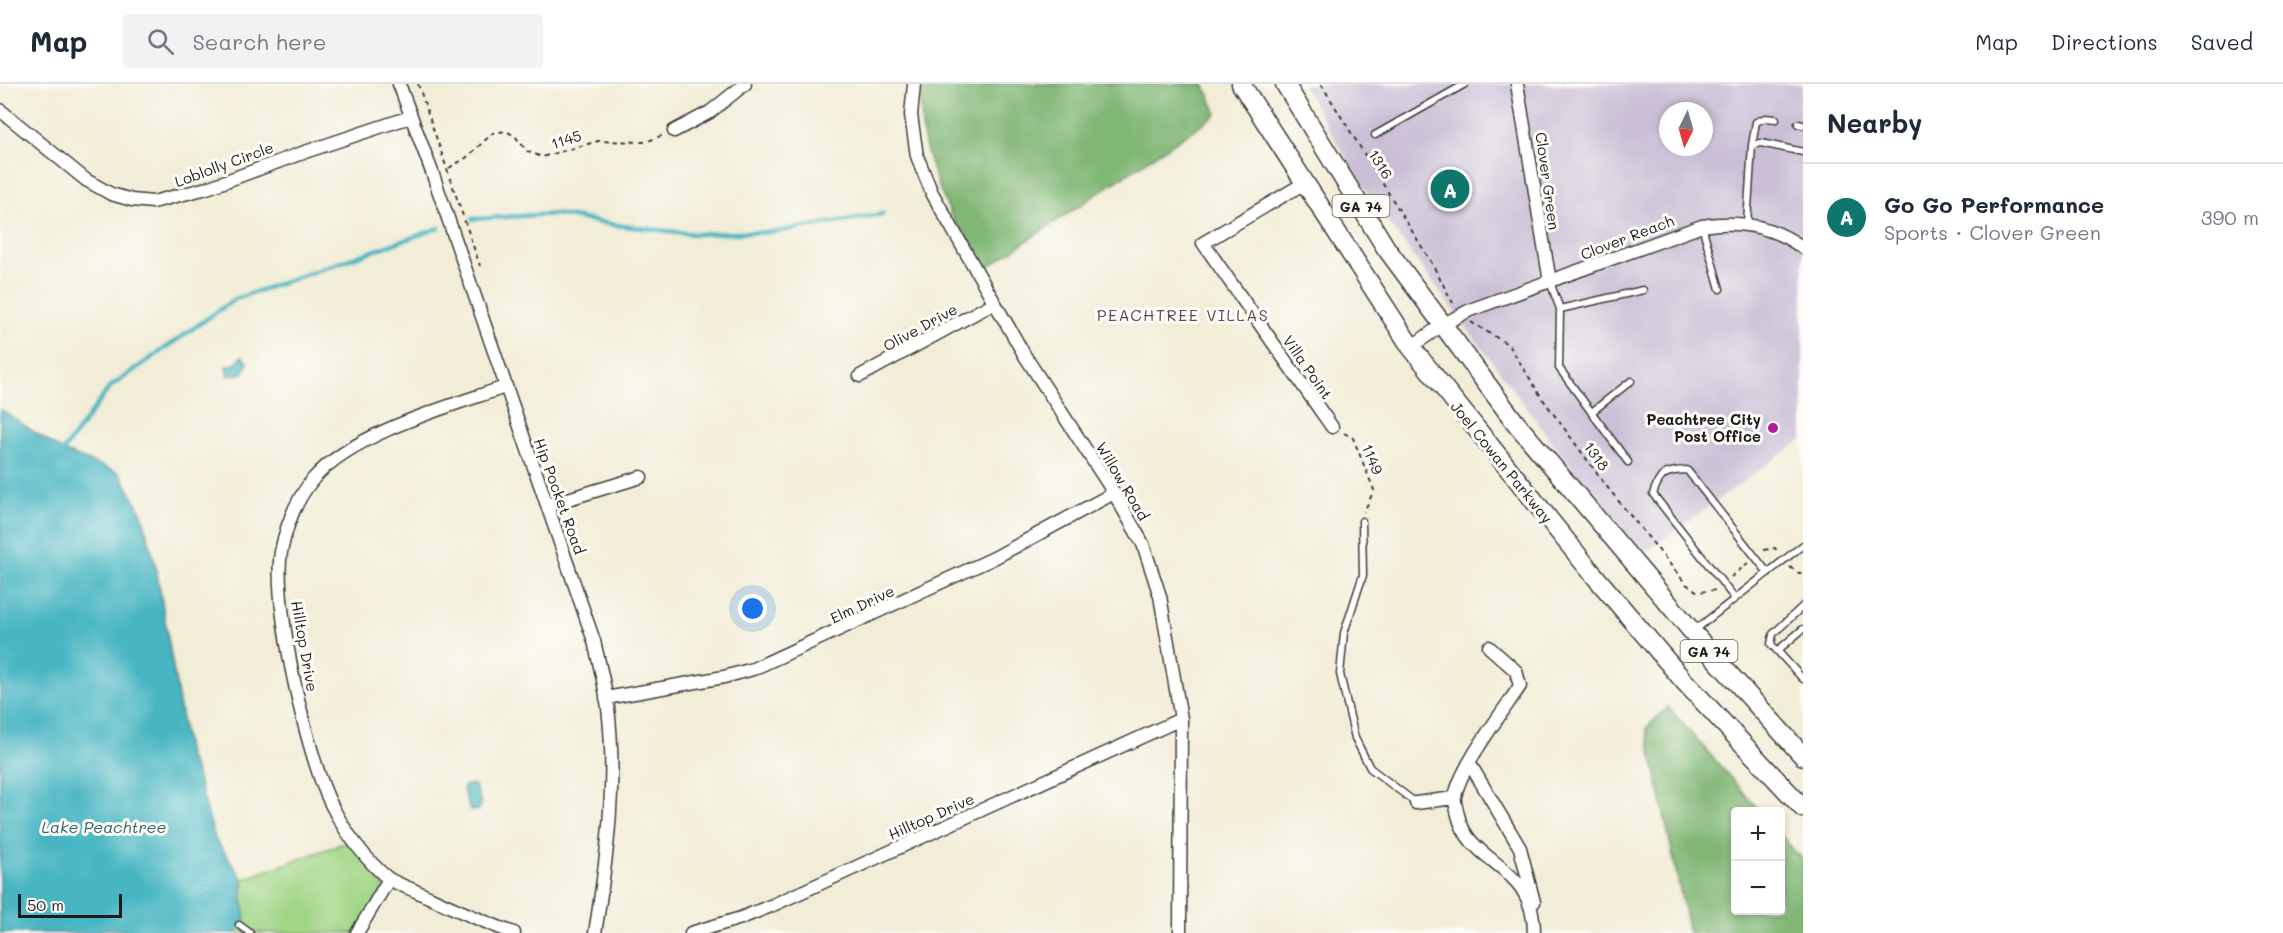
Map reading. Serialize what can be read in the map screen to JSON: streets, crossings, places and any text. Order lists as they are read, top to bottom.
{
  "streets": {
    "main road": ["GA 74", "Joel Cowan Parkway"],
    "street": [
      "Loblolly Circle",
      "Clover Green",
      "Clover Reach",
      "Olive Drive",
      "Villa Point",
      "Willow Road",
      "Hip Pocket Road",
      "Elm Drive",
      "Hilltop Drive"
    ],
    "path": [
      "1145",
      "1316",
      "1318",
      "1149"
    ]
  },
  "crossings": [
    ["Loblolly Circle", "Hip Pocket Road"],
    ["1316", "Clover Reach"],
    ["1316", "1318"],
    ["Clover Green", "Clover Reach"],
    ["GA 74", "Clover Reach"],
    ["Clover Reach", "1318"],
    ["Clover Reach", "Joel Cowan Parkway"],
    ["Olive Drive", "Willow Road"],
    ["Villa Point", "Joel Cowan Parkway"],
    ["Willow Road", "Elm Drive"],
    ["Willow Road", "Hilltop Drive"],
    ["Hip Pocket Road", "Elm Drive"],
    ["Hip Pocket Road", "Hilltop Drive"]
  ],
  "districts": ["PEACHTREE VILLAS"],
  "water": ["Lake Peachtree"],
  "places": ["Peachtree City Post Office"],
  "scale_bar": "50 m",
  "north": "bottom",
  "page": {
    "header": "Map",
    "search": "Search here",
    "nav": ["Map", "Directions", "Saved"],
    "heading": "Nearby",
    "list": [
      {
        "mark": "A",
        "name": "Go Go Performance",
        "note": "Sports · Clover Green",
        "value": "390 m"
      }
    ],
    "pins": "A",
    "map_buttons": ["+", "−"],
    "scale": "50 m"
  }
}
